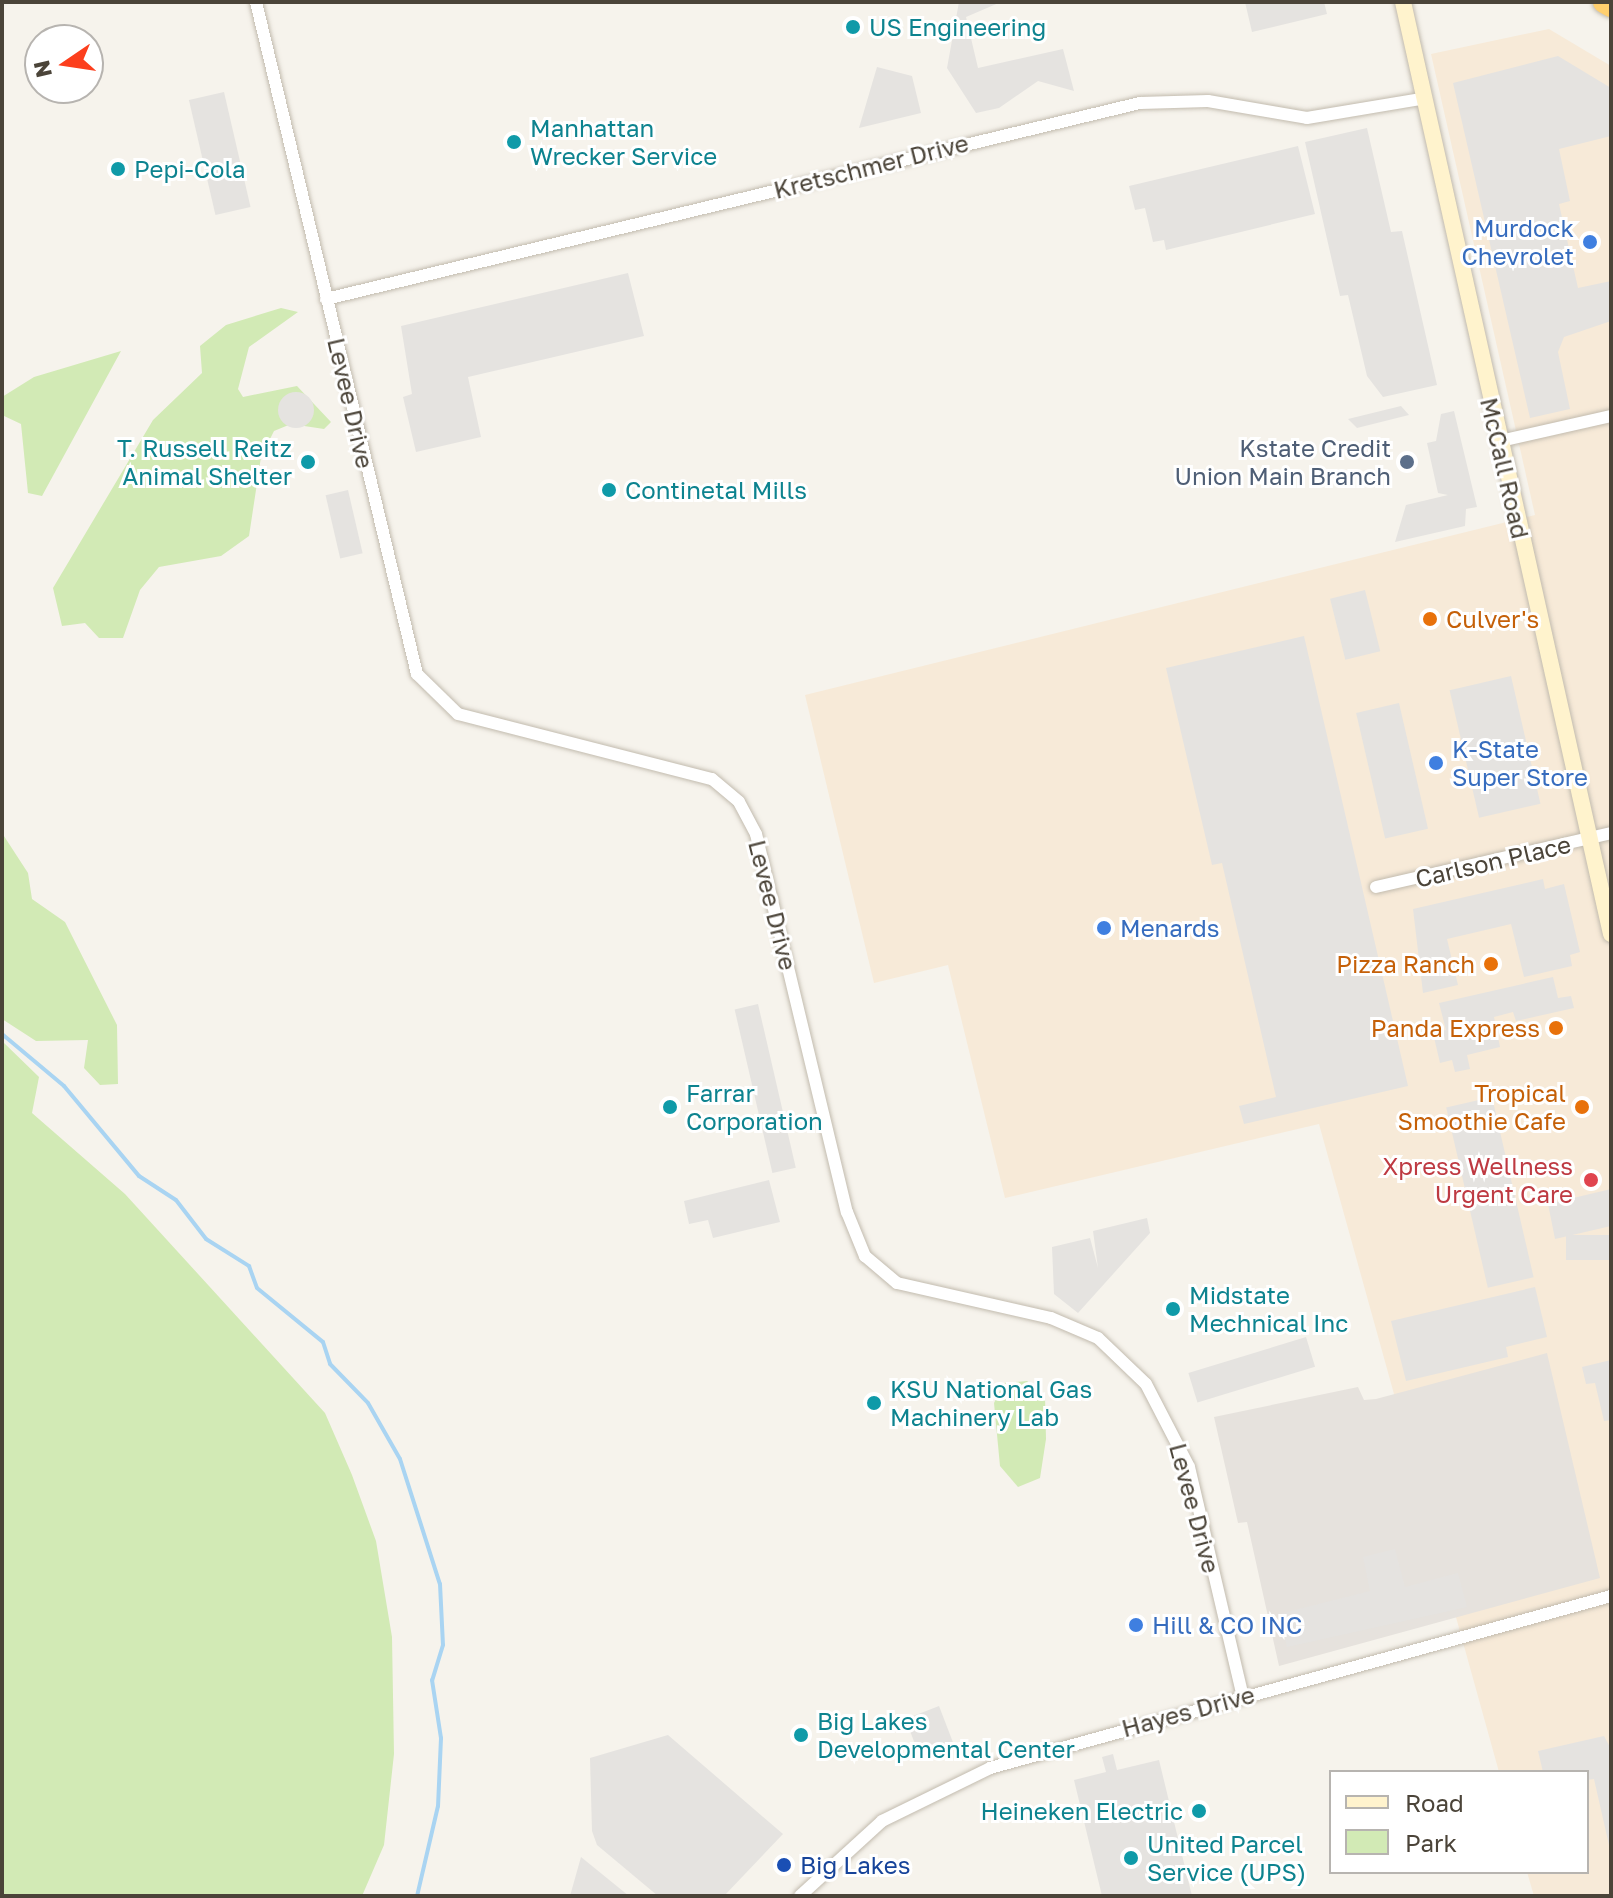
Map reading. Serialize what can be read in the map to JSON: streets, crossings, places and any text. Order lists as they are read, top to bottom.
{
  "streets": {
    "main road": ["McCall Road"],
    "street": [
      "Kretschmer Drive",
      "Levee Drive",
      "Carlson Place",
      "Hayes Drive"
    ]
  },
  "crossings": [
    ["Kretschmer Drive", "Levee Drive"],
    ["Kretschmer Drive", "McCall Road"],
    ["Levee Drive", "Hayes Drive"],
    ["McCall Road", "Carlson Place"]
  ],
  "places": [
    "US Engineering",
    "Manhattan Wrecker Service",
    "Pepi-Cola",
    "Murdock Chevrolet",
    "T. Russell Reitz Animal Shelter",
    "Kstate Credit Union Main Branch",
    "Continetal Mills",
    "Culver's",
    "K-State Super Store",
    "Menards",
    "Pizza Ranch",
    "Panda Express",
    "Farrar Corporation",
    "Tropical Smoothie Cafe",
    "Xpress Wellness Urgent Care",
    "Midstate Mechnical Inc",
    "KSU National Gas Machinery Lab",
    "Hill & CO INC",
    "Big Lakes Developmental Center",
    "Heineken Electric",
    "United Parcel Service (UPS)",
    "Big Lakes"
  ],
  "legend": ["Road", "Park"],
  "north": "left"
}
